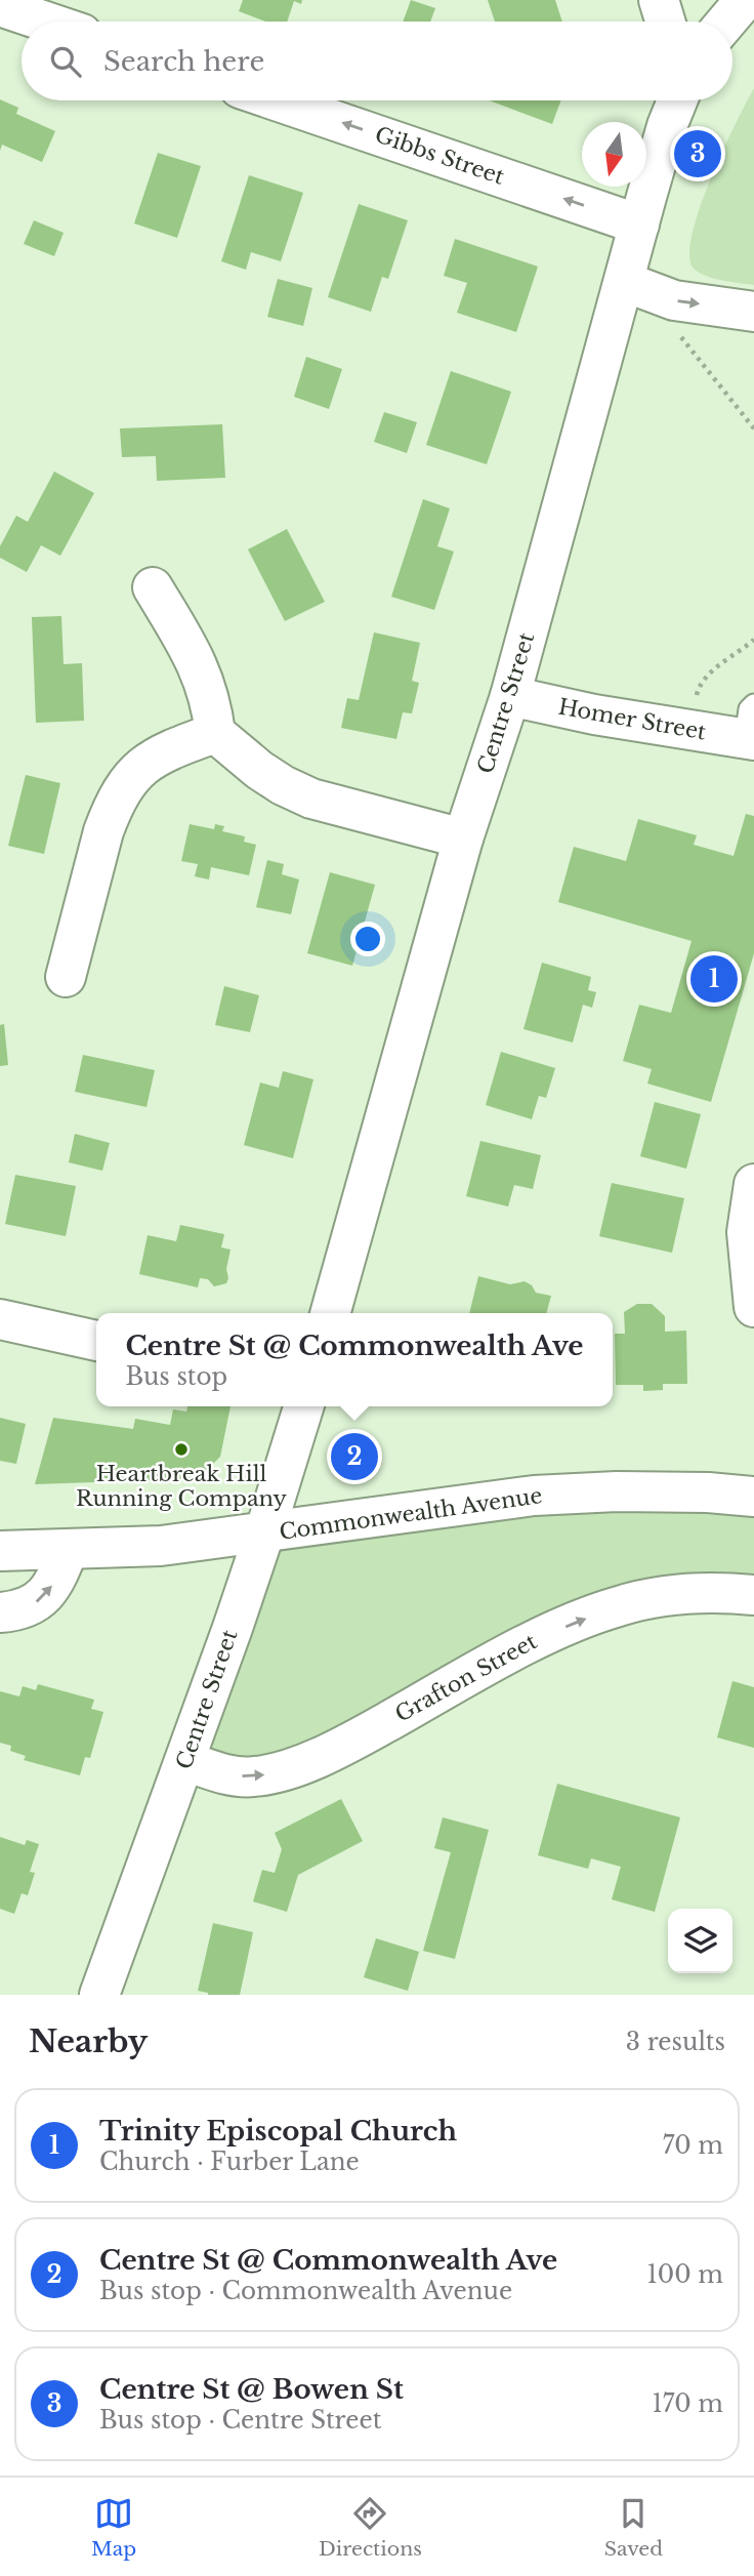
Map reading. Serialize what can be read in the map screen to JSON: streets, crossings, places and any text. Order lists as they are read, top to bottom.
{
  "streets": {
    "main road": [
      "Gibbs Street",
      "Centre Street",
      "Homer Street",
      "Commonwealth Avenue",
      "Grafton Street"
    ]
  },
  "crossings": [
    ["Gibbs Street", "Centre Street"],
    ["Centre Street", "Homer Street"],
    ["Centre Street", "Commonwealth Avenue"],
    ["Centre Street", "Grafton Street"]
  ],
  "one_way": ["Gibbs Street", "Grafton Street"],
  "places": ["Heartbreak Hill Running Company"],
  "north": "bottom",
  "page": {
    "search": "Search here",
    "pins": ["3", "1", "2"],
    "popup": ["Centre St @ Commonwealth Ave", "Bus stop"],
    "heading": ["Nearby", "3 results"],
    "list": [
      {
        "mark": "1",
        "name": "Trinity Episcopal Church",
        "note": "Church · Furber Lane",
        "value": "70 m"
      },
      {
        "mark": "2",
        "name": "Centre St @ Commonwealth Ave",
        "note": "Bus stop · Commonwealth Avenue",
        "value": "100 m"
      },
      {
        "mark": "3",
        "name": "Centre St @ Bowen St",
        "note": "Bus stop · Centre Street",
        "value": "170 m"
      }
    ],
    "nav": ["Map", "Directions", "Saved"]
  }
}
